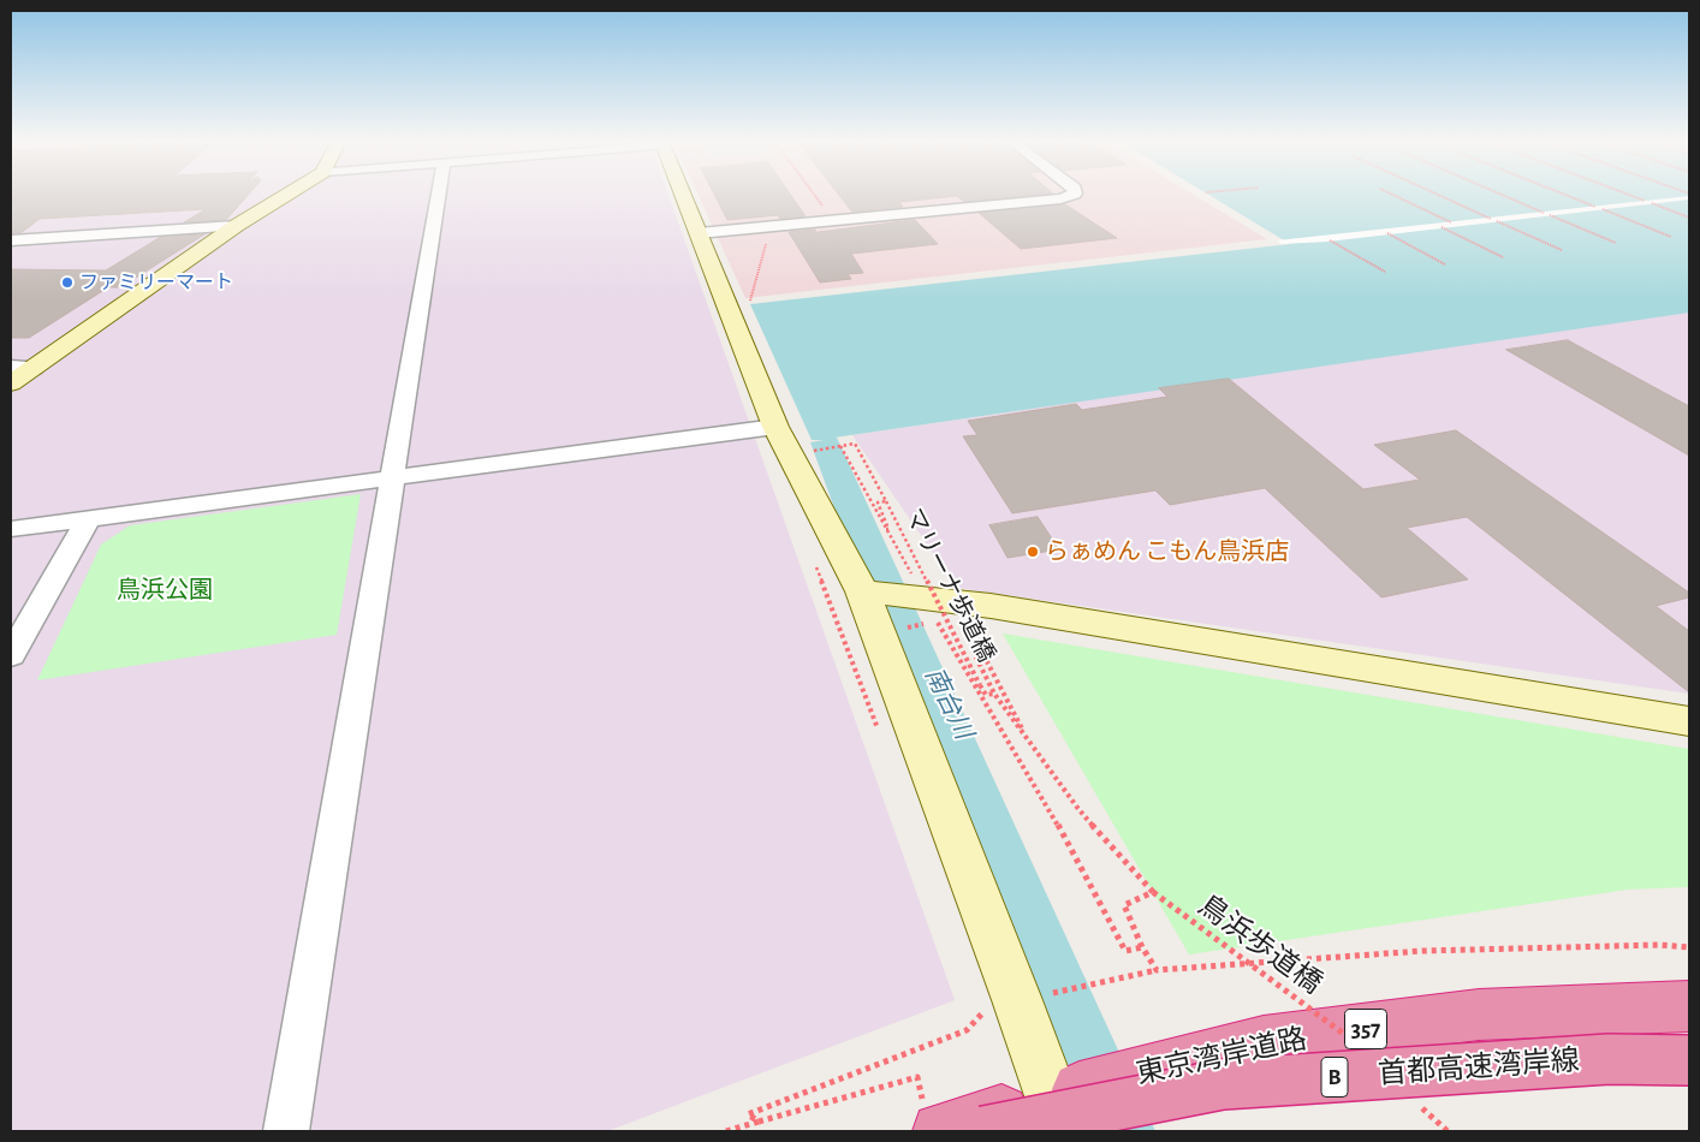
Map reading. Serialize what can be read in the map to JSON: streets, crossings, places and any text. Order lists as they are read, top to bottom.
{
  "streets": {
    "highway": [
      "357",
      "東京湾岸道路",
      "首都高速湾岸線",
      "B"
    ],
    "path": ["マリーナ歩道橋", "鳥浜歩道橋"]
  },
  "water": ["南台川"],
  "parks": ["鳥浜公園"],
  "places": ["ファミリーマート", "らぁめん こもん鳥浜店"]
}
